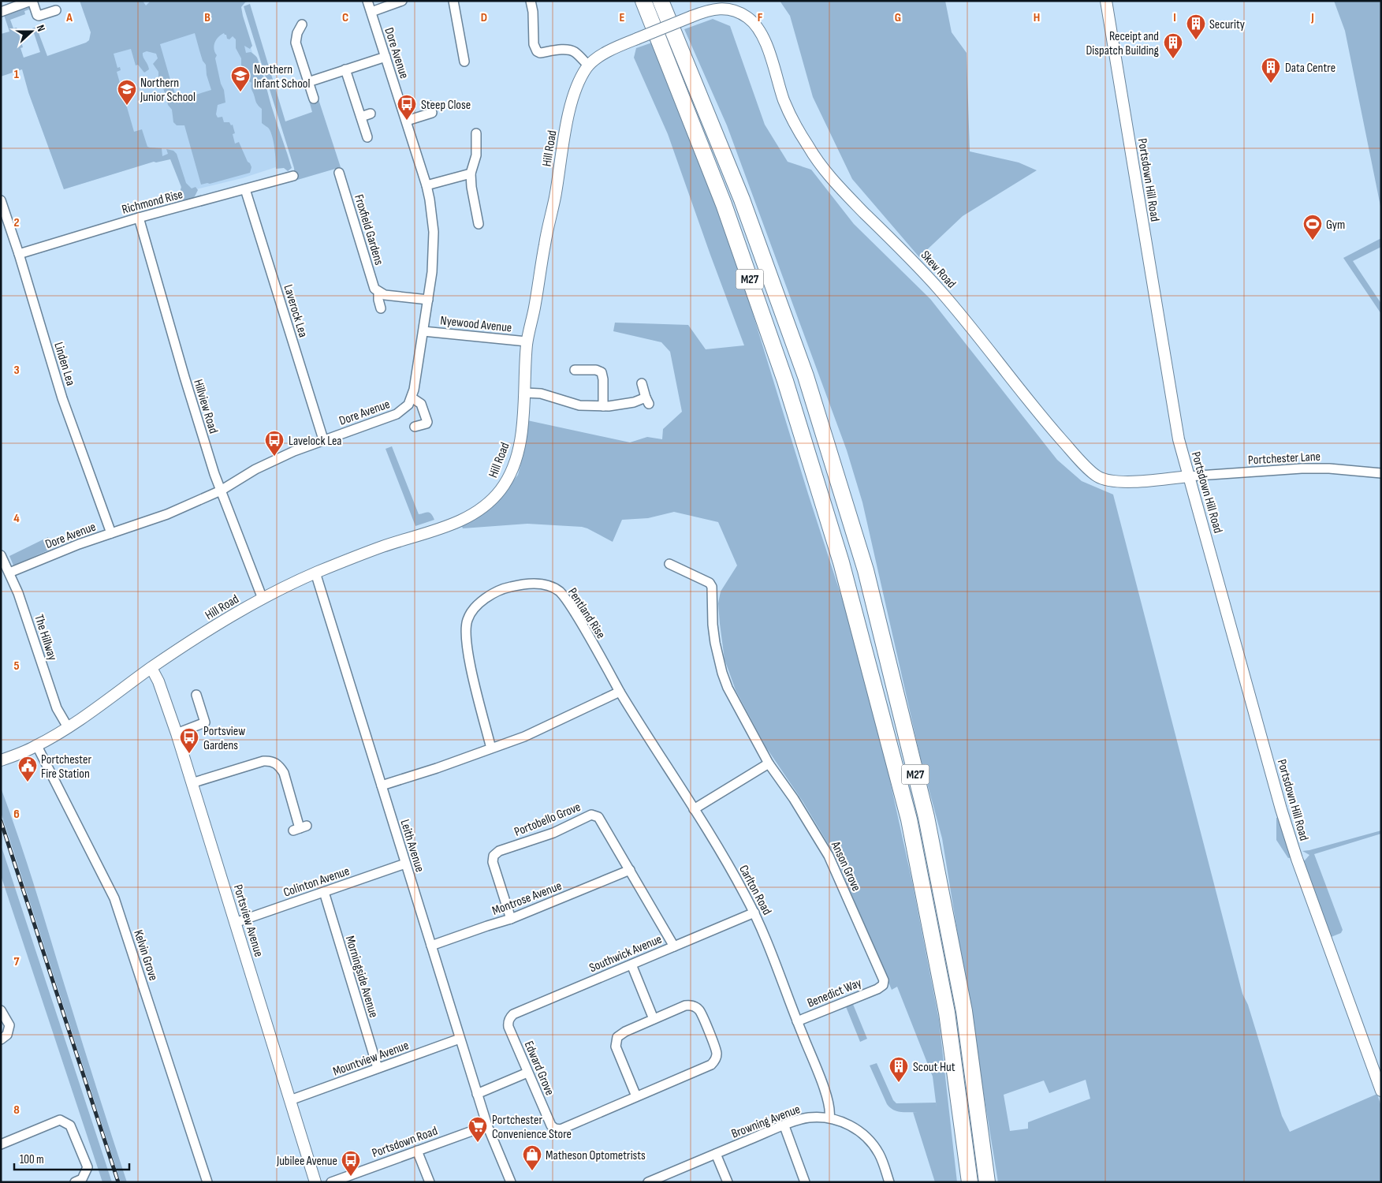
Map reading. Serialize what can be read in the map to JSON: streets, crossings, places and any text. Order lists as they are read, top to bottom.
{
  "streets": {
    "highway": ["M27"],
    "street": [
      "Dore Avenue",
      "Hill Road",
      "Portsdown Hill Road",
      "Richmond Rise",
      "Froxfield Gardens",
      "Skew Road",
      "Laverock Lea",
      "Nyewood Avenue",
      "Linden Lea",
      "Hillview Road",
      "Portchester Lane",
      "Pentland Rise",
      "The Hillway",
      "Portobello Grove",
      "Leith Avenue",
      "Anson Grove",
      "Colinton Avenue",
      "Carlton Road",
      "Montrose Avenue",
      "Portsview Avenue",
      "Southwick Avenue",
      "Kelvin Grove",
      "Morningside Avenue",
      "Benedict Way",
      "Mountview Avenue",
      "Edward Grove",
      "Browning Avenue",
      "Portsdown Road"
    ]
  },
  "crossings": [
    ["Dore Avenue", "Laverock Lea"],
    ["Dore Avenue", "Nyewood Avenue"],
    ["Dore Avenue", "Linden Lea"],
    ["Dore Avenue", "Hillview Road"],
    ["Dore Avenue", "The Hillway"],
    ["Hill Road", "Skew Road"],
    ["Hill Road", "Nyewood Avenue"],
    ["Hill Road", "Hillview Road"],
    ["Hill Road", "The Hillway"],
    ["Hill Road", "Leith Avenue"],
    ["Hill Road", "Portsview Avenue"],
    ["Hill Road", "Kelvin Grove"],
    ["Portsdown Hill Road", "Skew Road"],
    ["Portsdown Hill Road", "Portchester Lane"],
    ["Richmond Rise", "Laverock Lea"],
    ["Richmond Rise", "Linden Lea"],
    ["Richmond Rise", "Hillview Road"],
    ["Skew Road", "Portchester Lane"],
    ["Pentland Rise", "Carlton Road"],
    ["Portobello Grove", "Montrose Avenue"],
    ["Portobello Grove", "Southwick Avenue"],
    ["Leith Avenue", "Colinton Avenue"],
    ["Leith Avenue", "Montrose Avenue"],
    ["Leith Avenue", "Mountview Avenue"],
    ["Leith Avenue", "Portsdown Road"],
    ["Anson Grove", "Benedict Way"],
    ["Colinton Avenue", "Portsview Avenue"],
    ["Colinton Avenue", "Morningside Avenue"],
    ["Carlton Road", "Southwick Avenue"],
    ["Carlton Road", "Benedict Way"],
    ["Carlton Road", "Browning Avenue"],
    ["Portsview Avenue", "Mountview Avenue"],
    ["Southwick Avenue", "Edward Grove"],
    ["Morningside Avenue", "Mountview Avenue"]
  ],
  "places": {
    "building": [
      "Security",
      "Receipt and Dispatch Building",
      "Data Centre",
      "Scout Hut"
    ],
    "school or university": ["Northern Infant School", "Northern Junior School"],
    "bus stop": [
      "Steep Close",
      "Lavelock Lea",
      "Portsview Gardens",
      "Jubilee Avenue"
    ],
    "sports": ["Gym"],
    "public building": ["Portchester Fire Station"],
    "supermarket": ["Portchester Convenience Store"],
    "shop": ["Matheson Optometrists"]
  },
  "scale_bar": "100 m",
  "north": "right",
  "grid": {
    "columns": [
      "A",
      "B",
      "C",
      "D",
      "E",
      "F",
      "G",
      "H",
      "I",
      "J"
    ],
    "rows": [
      "1",
      "2",
      "3",
      "4",
      "5",
      "6",
      "7",
      "8"
    ]
  }
}
